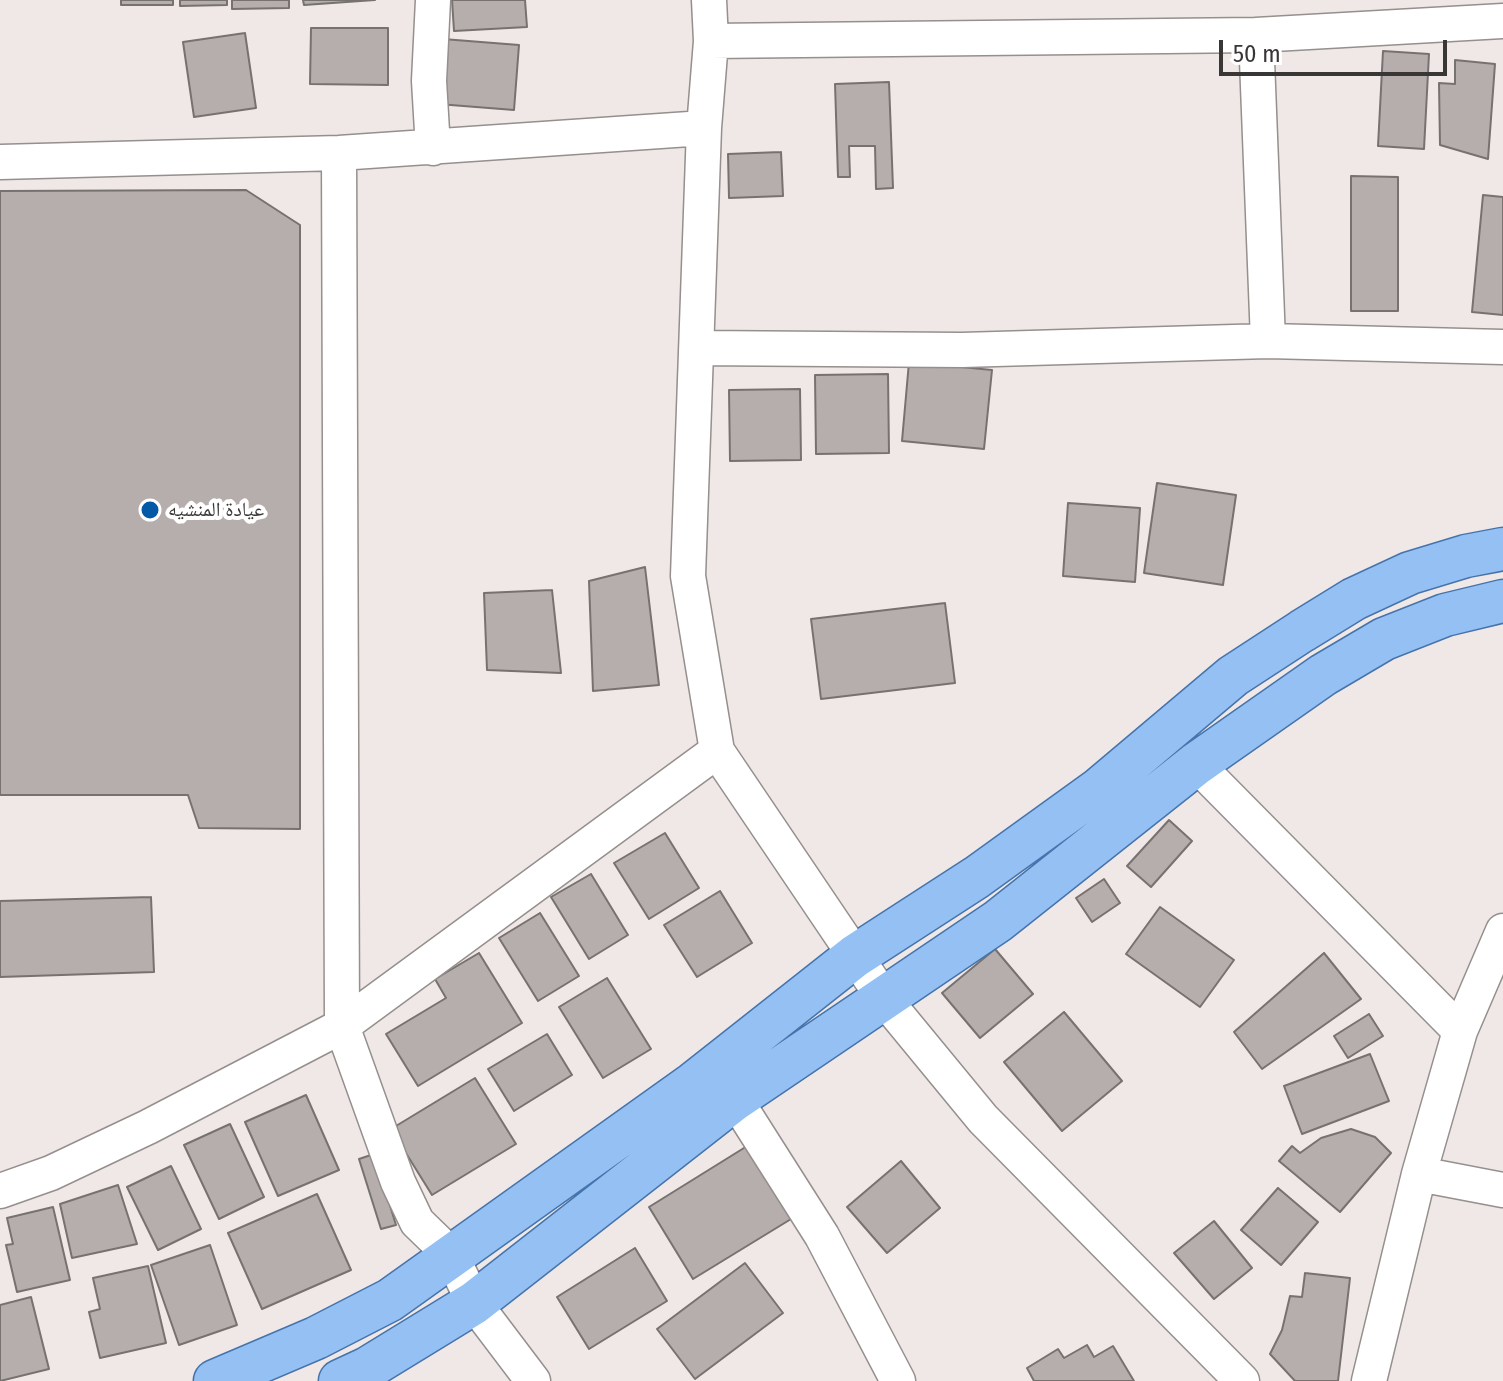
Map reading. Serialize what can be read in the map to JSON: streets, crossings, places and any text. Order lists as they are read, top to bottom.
{
  "places": ["عيادة المنشيه"],
  "scale_bar": "50 m"
}
